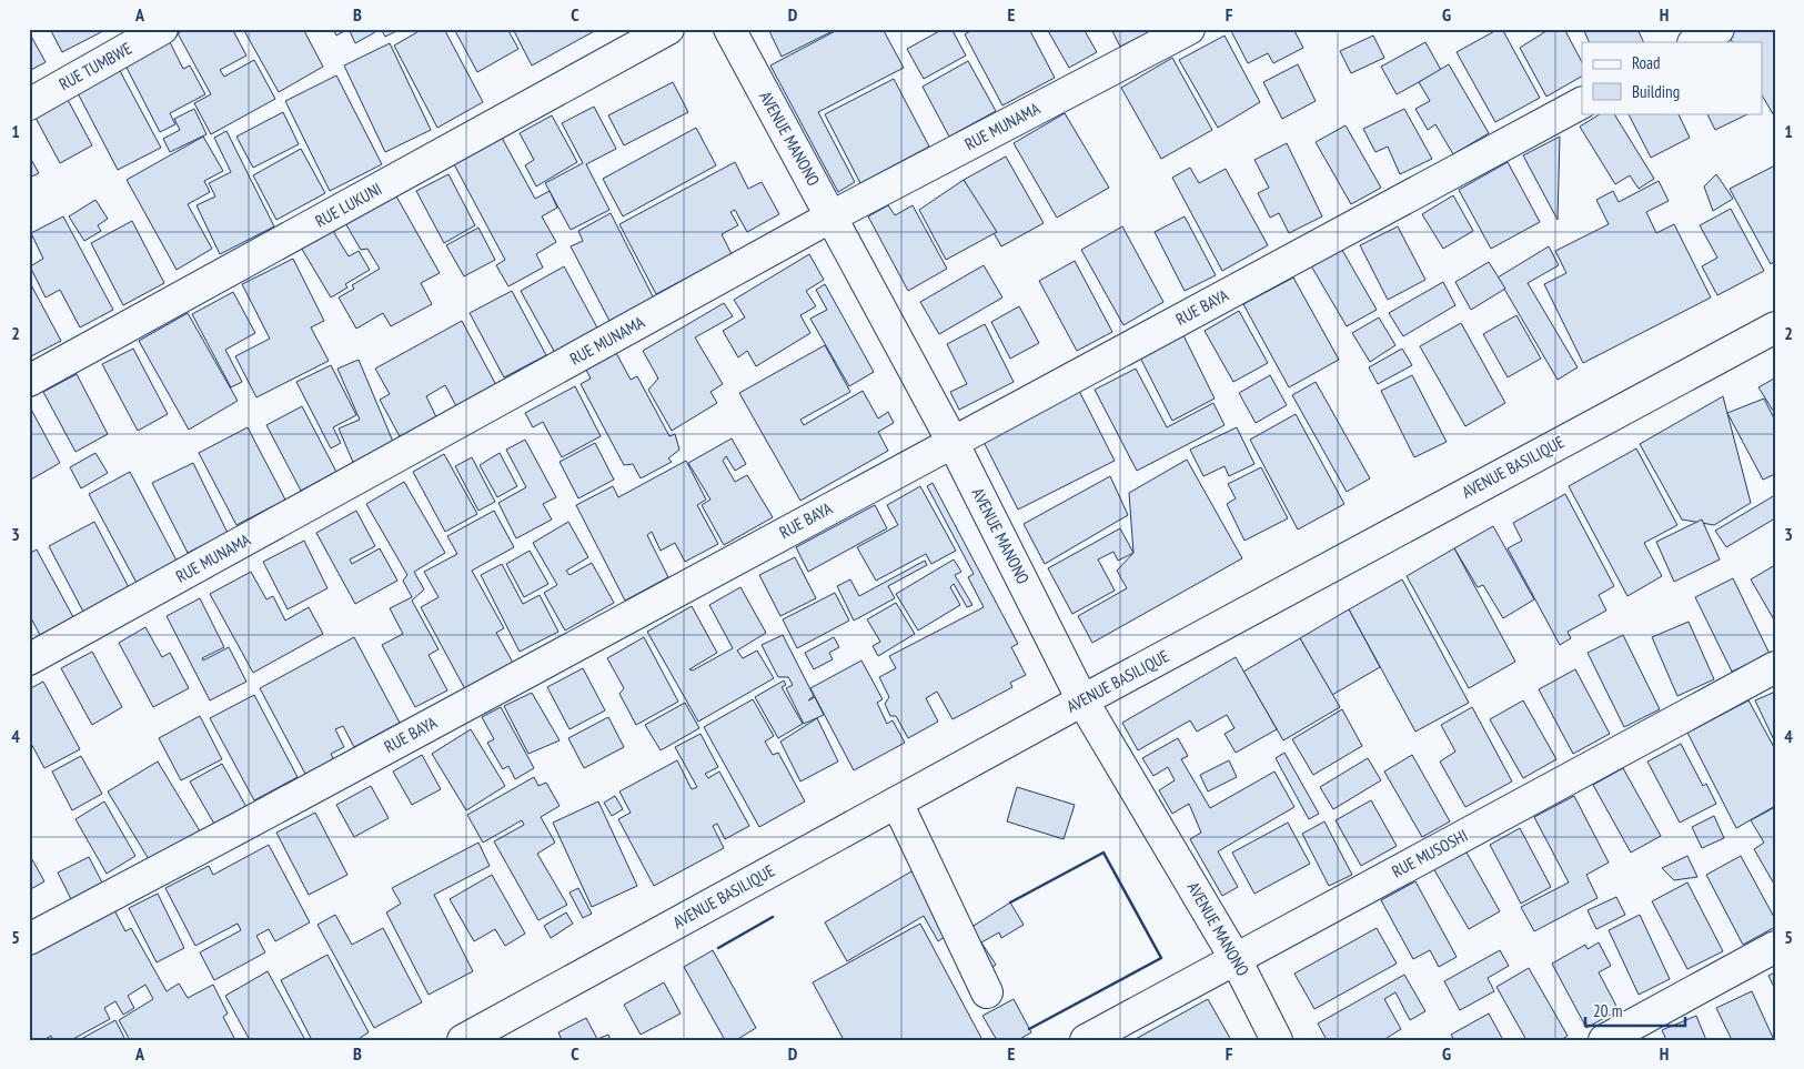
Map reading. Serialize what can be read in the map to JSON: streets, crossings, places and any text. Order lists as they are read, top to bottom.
{
  "streets": {
    "street": [
      "RUE TUMBWE",
      "RUE MUNAMA",
      "AVENUE MANONO",
      "RUE LUKUNI",
      "RUE BAYA",
      "AVENUE BASILIQUE",
      "RUE MUSOSHI"
    ]
  },
  "crossings": [
    ["RUE MUNAMA", "AVENUE MANONO"],
    ["AVENUE MANONO", "RUE BAYA"],
    ["AVENUE MANONO", "AVENUE BASILIQUE"],
    ["AVENUE MANONO", "RUE MUSOSHI"]
  ],
  "legend": ["Road", "Building"],
  "scale_bar": "20 m",
  "grid": {
    "columns": [
      "A",
      "B",
      "C",
      "D",
      "E",
      "F",
      "G",
      "H"
    ],
    "rows": [
      "1",
      "2",
      "3",
      "4",
      "5"
    ]
  }
}
